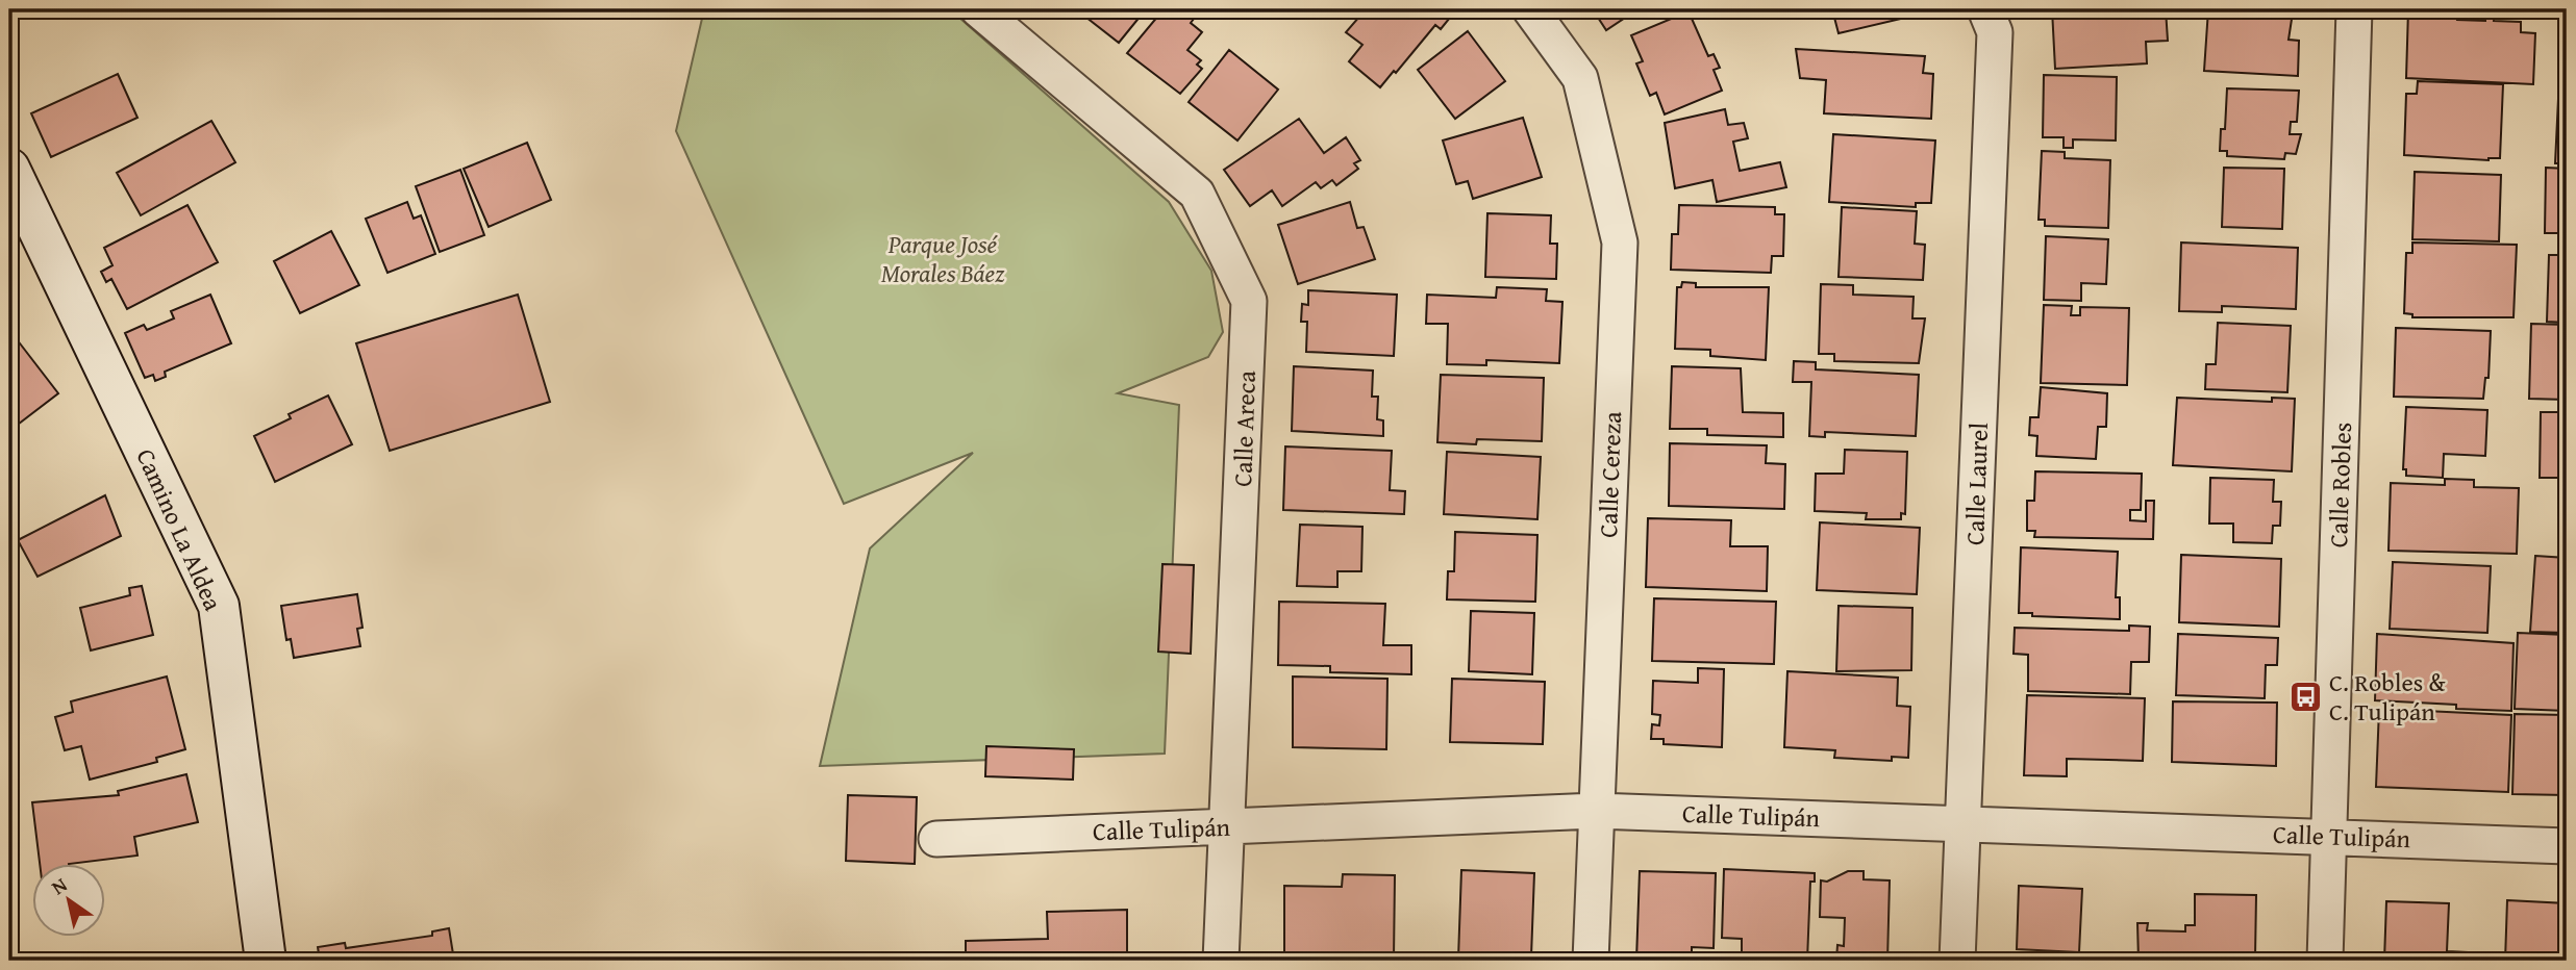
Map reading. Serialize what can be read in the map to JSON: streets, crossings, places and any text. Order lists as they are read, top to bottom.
{
  "streets": {
    "street": [
      "Calle Areca",
      "Calle Cereza",
      "Calle Laurel",
      "Calle Robles",
      "Camino La Aldea",
      "Calle Tulipán"
    ]
  },
  "crossings": [
    ["Calle Areca", "Calle Tulipán"],
    ["Calle Cereza", "Calle Tulipán"],
    ["Calle Laurel", "Calle Tulipán"],
    ["Calle Robles", "Calle Tulipán"]
  ],
  "parks": ["Parque José Morales Báez"],
  "places": {
    "bus stop": ["C. Robles & C. Tulipán"]
  },
  "north": "top left"
}
